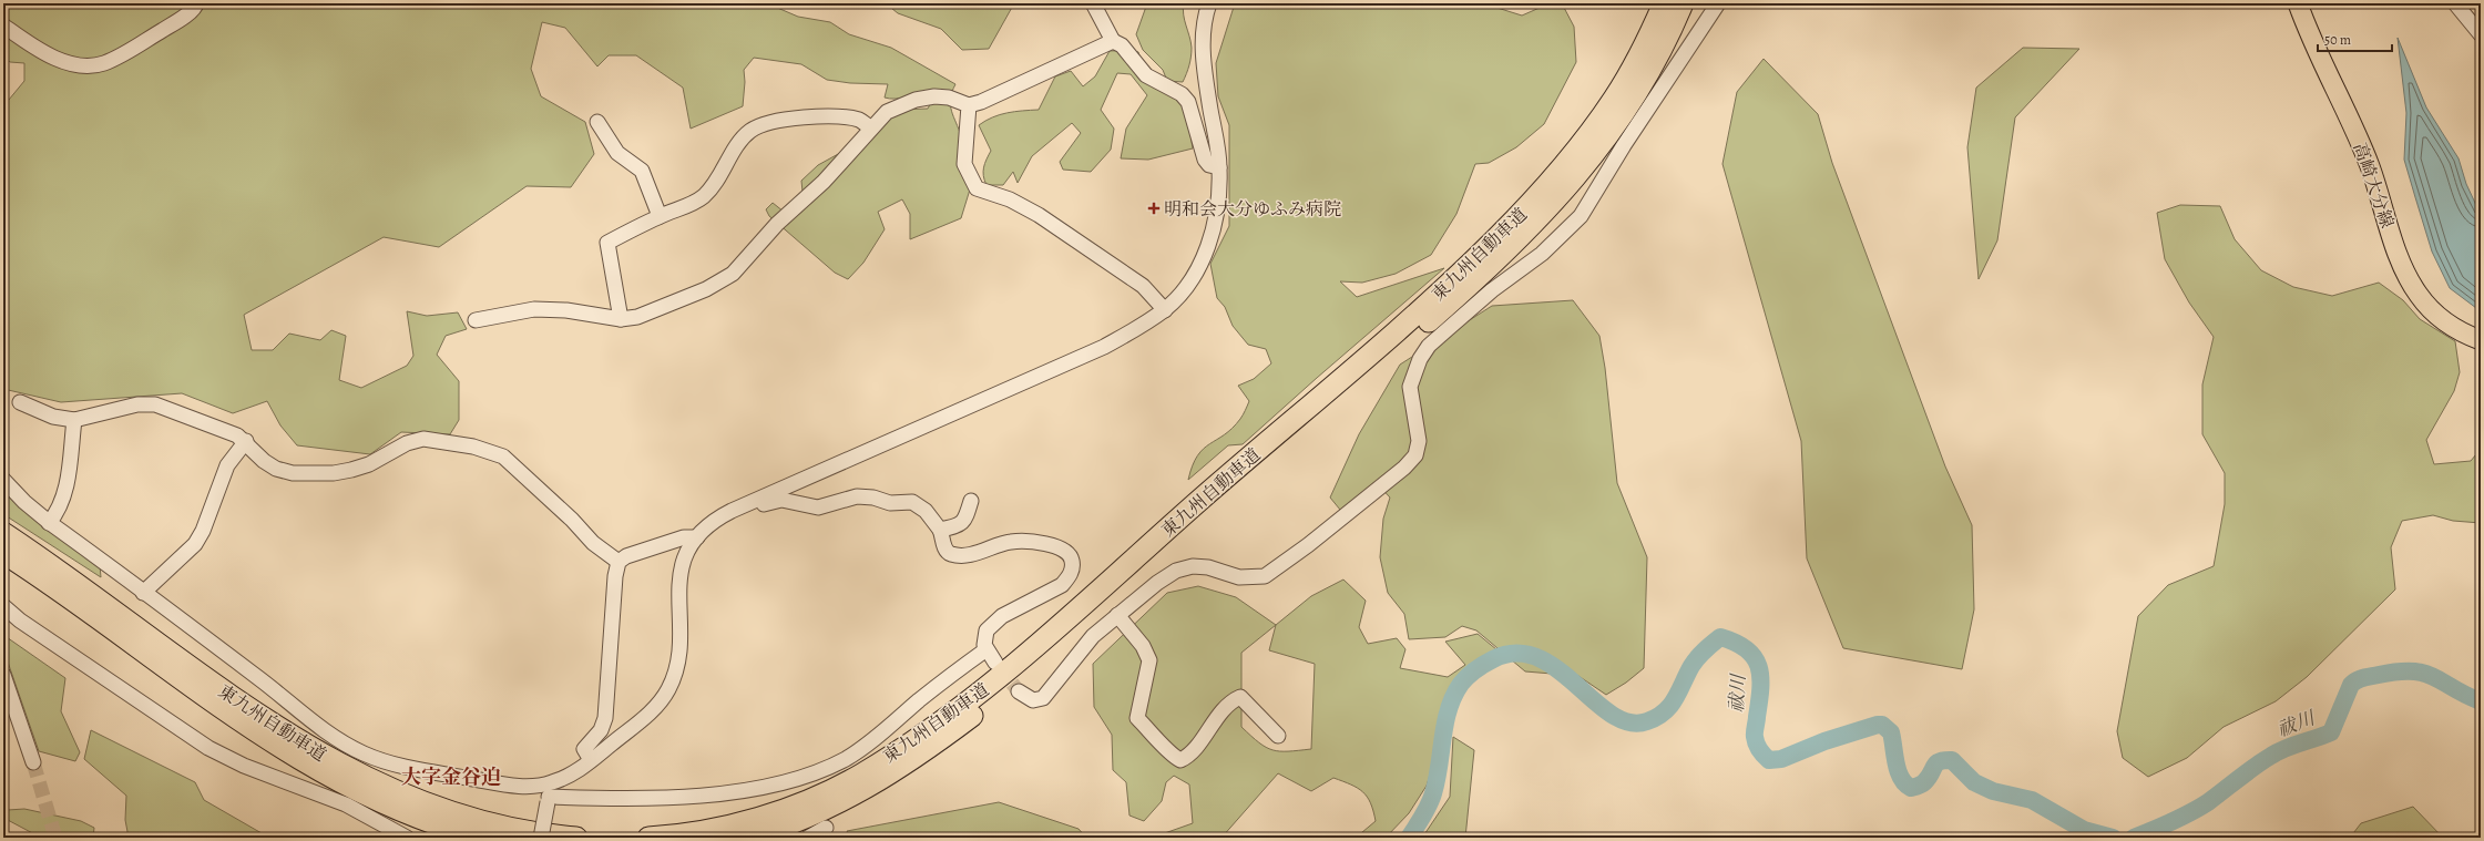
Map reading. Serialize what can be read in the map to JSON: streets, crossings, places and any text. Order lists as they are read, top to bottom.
{
  "streets": {
    "highway": ["東九州自動車道"],
    "main road": ["高崎大分線"]
  },
  "districts": ["大字金谷迫"],
  "water": ["祓川"],
  "places": {
    "health": ["明和会大分ゆふみ病院"]
  },
  "scale_bar": "50 m"
}
